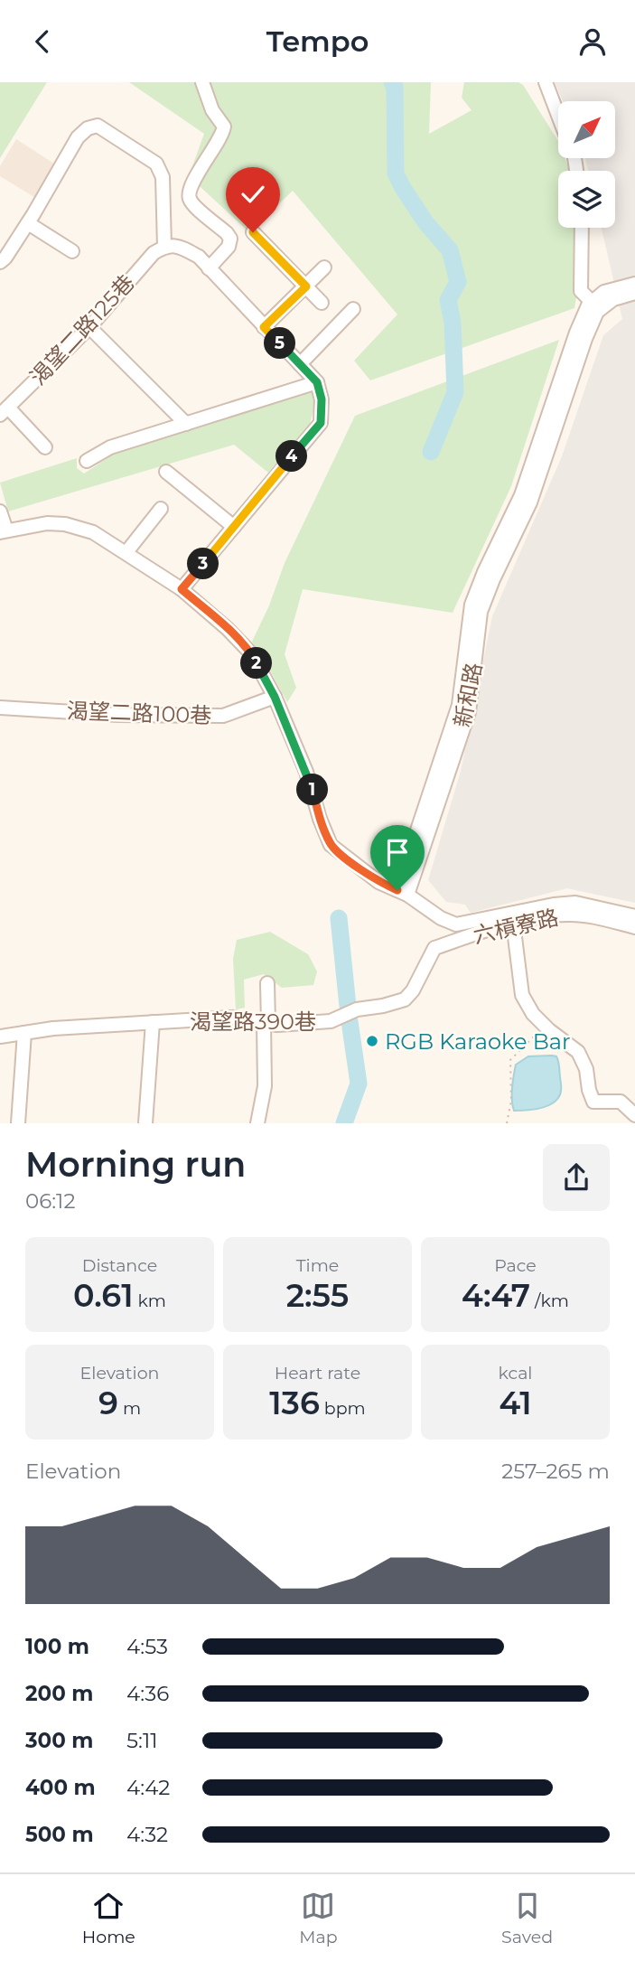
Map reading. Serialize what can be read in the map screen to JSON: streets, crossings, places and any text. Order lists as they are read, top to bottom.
{
  "streets": {
    "street": [
      "渴望二路125巷",
      "新和路",
      "渴望二路100巷",
      "六槓寮路",
      "渴望路390巷"
    ]
  },
  "crossings": [
    ["六槓寮路", "渴望路390巷"]
  ],
  "places": ["RGB Karaoke Bar"],
  "north": "top right",
  "page": {
    "header": "Tempo",
    "pins": [
      "5",
      "4",
      "3",
      "2",
      "1"
    ],
    "heading": ["Morning run", "06:12"],
    "stats": [
      ["Distance", "0.61 km"],
      ["Time", "2:55"],
      ["Pace", "4:47 /km"],
      ["Elevation", "9 m"],
      ["Heart rate", "136 bpm"],
      ["kcal", "41"]
    ],
    "chart": ["Elevation", "257–265 m"],
    "list": [
      {
        "name": "100 m",
        "note": "4:53"
      },
      {
        "name": "200 m",
        "note": "4:36"
      },
      {
        "name": "300 m",
        "note": "5:11"
      },
      {
        "name": "400 m",
        "note": "4:42"
      },
      {
        "name": "500 m",
        "note": "4:32"
      }
    ],
    "tabs": ["Home", "Map", "Saved"]
  }
}
